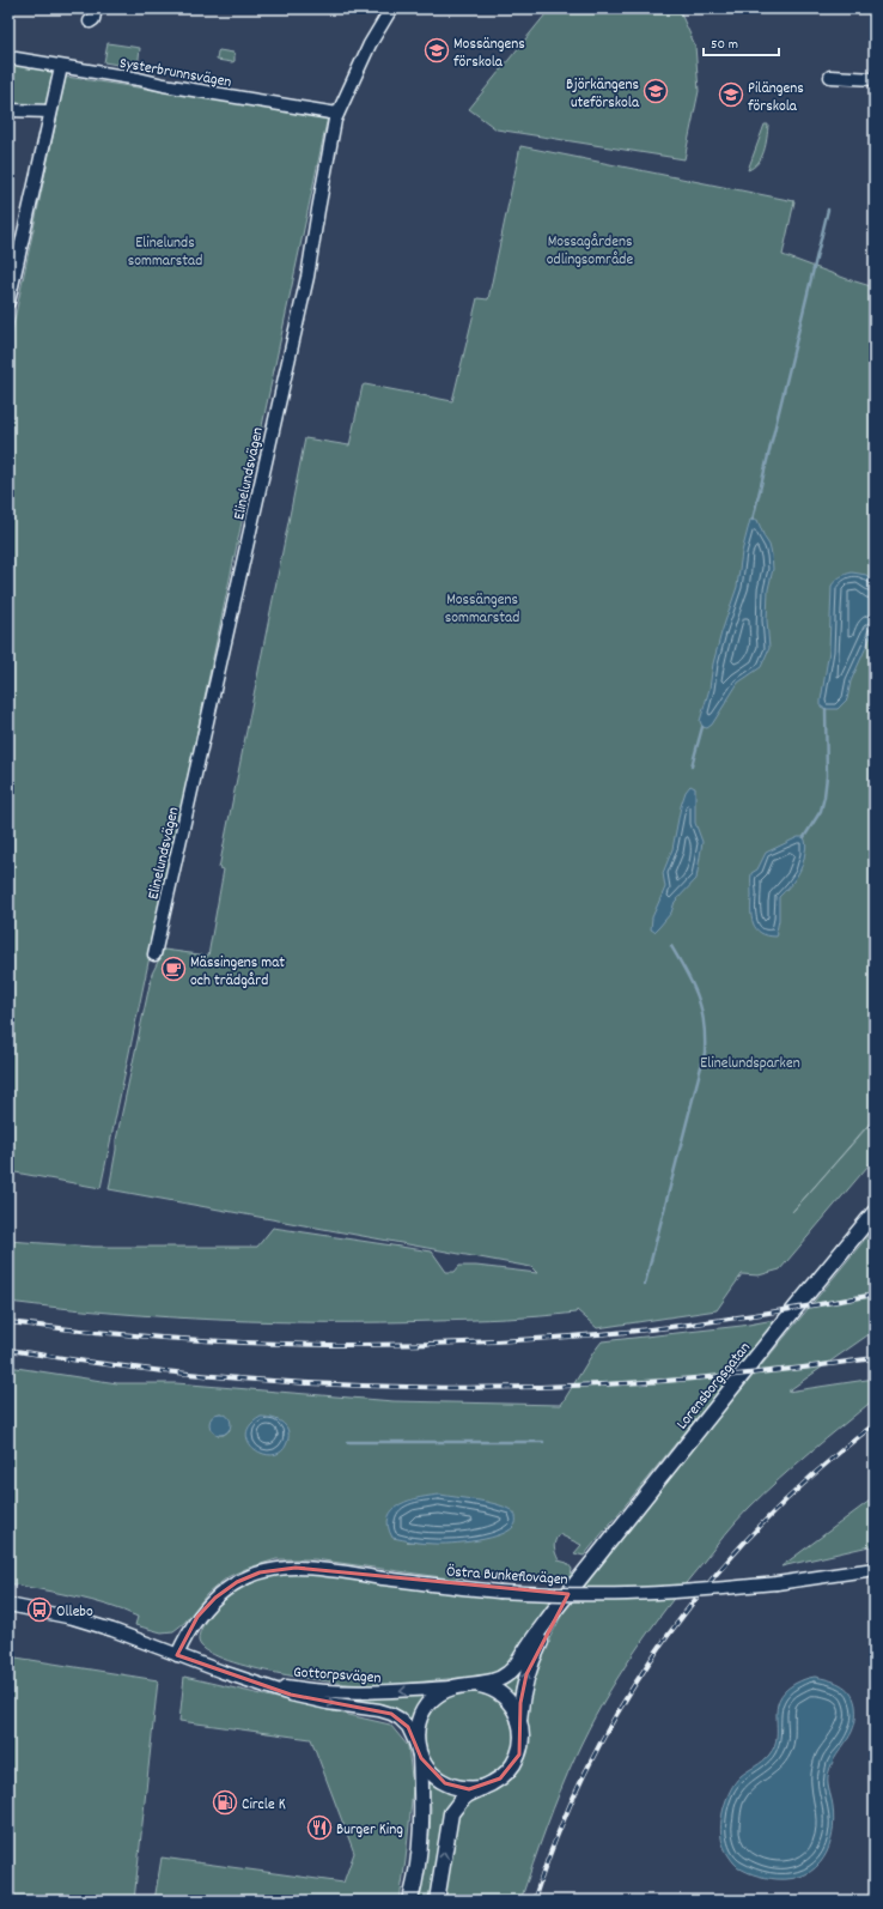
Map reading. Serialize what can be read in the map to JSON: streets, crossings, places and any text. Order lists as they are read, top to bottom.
{
  "streets": {
    "main road": ["Lorensborgsgatan"],
    "street": [
      "Systerbrunnsvägen",
      "Elinelundsvägen",
      "Östra Bunkeflovägen",
      "Gottorpsvägen"
    ]
  },
  "crossings": [
    ["Systerbrunnsvägen", "Elinelundsvägen"],
    ["Lorensborgsgatan", "Gottorpsvägen"],
    ["Östra Bunkeflovägen", "Gottorpsvägen"]
  ],
  "parks": [
    "Mossagårdens odlingsområde",
    "Elinelunds sommarstad",
    "Mossängens sommarstad",
    "Elinelundsparken"
  ],
  "places": {
    "school or university": ["Mossängens förskola", "Björkängens uteförskola", "Pilängens förskola"],
    "cafe": ["Mässingens mat och trädgård"],
    "bus stop": ["Ollebo"],
    "fuel station": ["Circle K"],
    "restaurant": ["Burger King"]
  },
  "scale_bar": "50 m"
}
